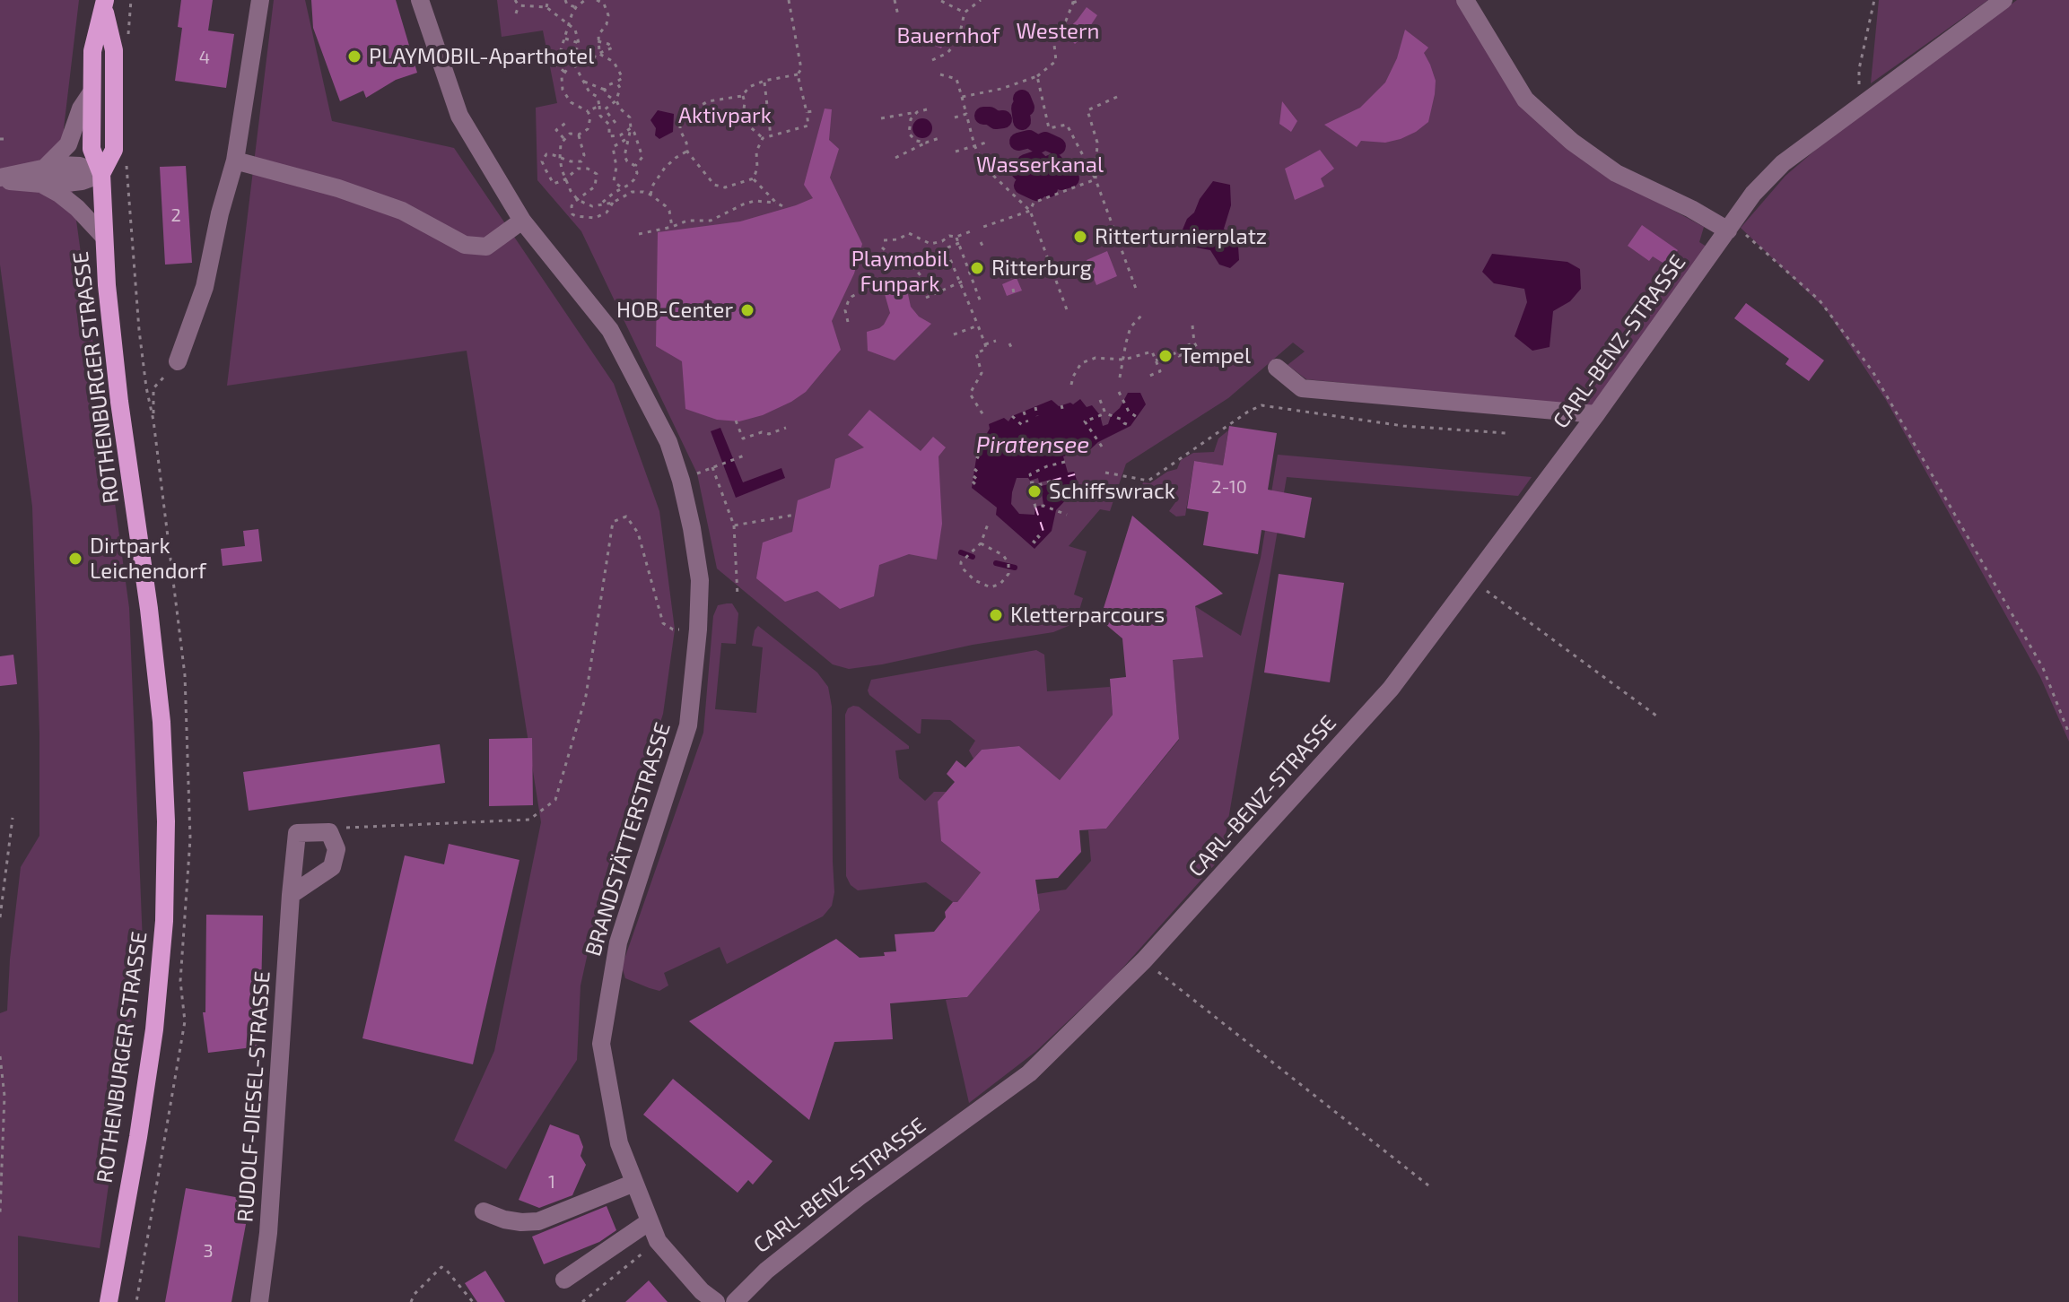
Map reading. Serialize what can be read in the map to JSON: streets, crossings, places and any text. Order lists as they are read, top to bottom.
{
  "streets": {
    "main road": ["ROTHENBURGER STRASSE"],
    "street": ["CARL-BENZ-STRASSE", "BRANDSTÄTTERSTRASSE", "RUDOLF-DIESEL-STRASSE"]
  },
  "water": ["Piratensee"],
  "parks": [
    "Western",
    "Bauernhof",
    "Aktivpark",
    "Wasserkanal",
    "Playmobil Funpark"
  ],
  "places": [
    "PLAYMOBIL-Aparthotel",
    "Ritterturnierplatz",
    "Ritterburg",
    "HOB-Center",
    "Tempel",
    "Schiffswrack",
    "Dirtpark Leichendorf",
    "Kletterparcours"
  ],
  "house_numbers": [
    "4",
    "2",
    "2-10",
    "1",
    "3"
  ]
}
